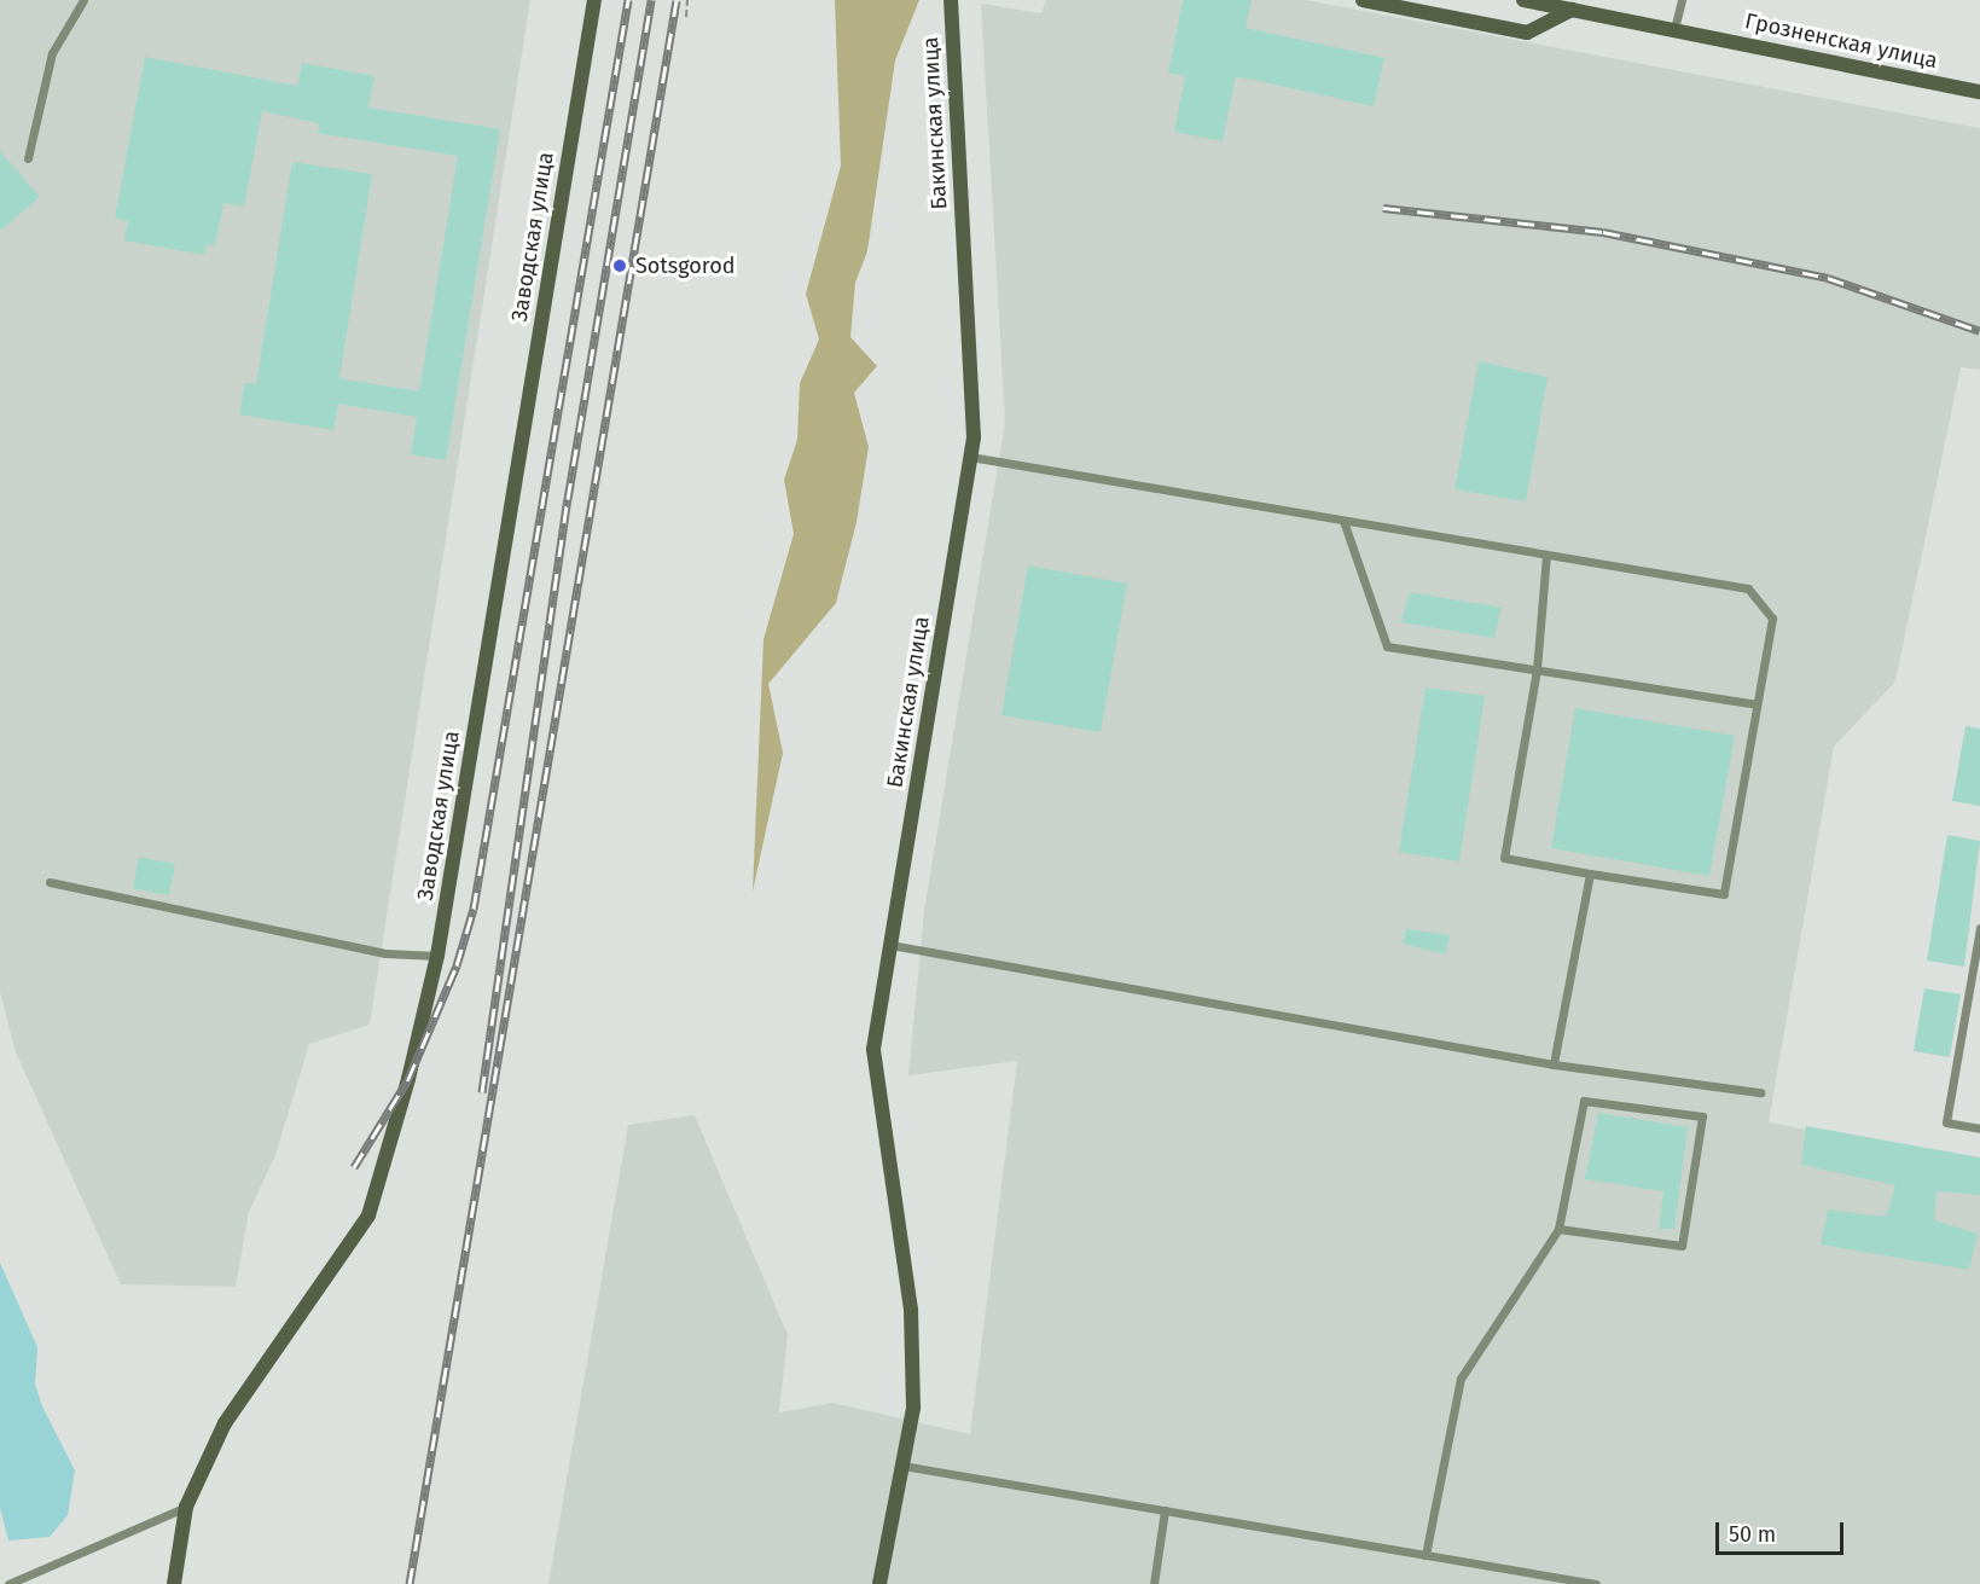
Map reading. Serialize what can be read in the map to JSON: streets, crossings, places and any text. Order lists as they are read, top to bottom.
{
  "streets": {
    "street": ["Грозненская улица", "Бакинская улица", "Заводская улица"]
  },
  "places": ["Sotsgorod"],
  "scale_bar": "50 m"
}
